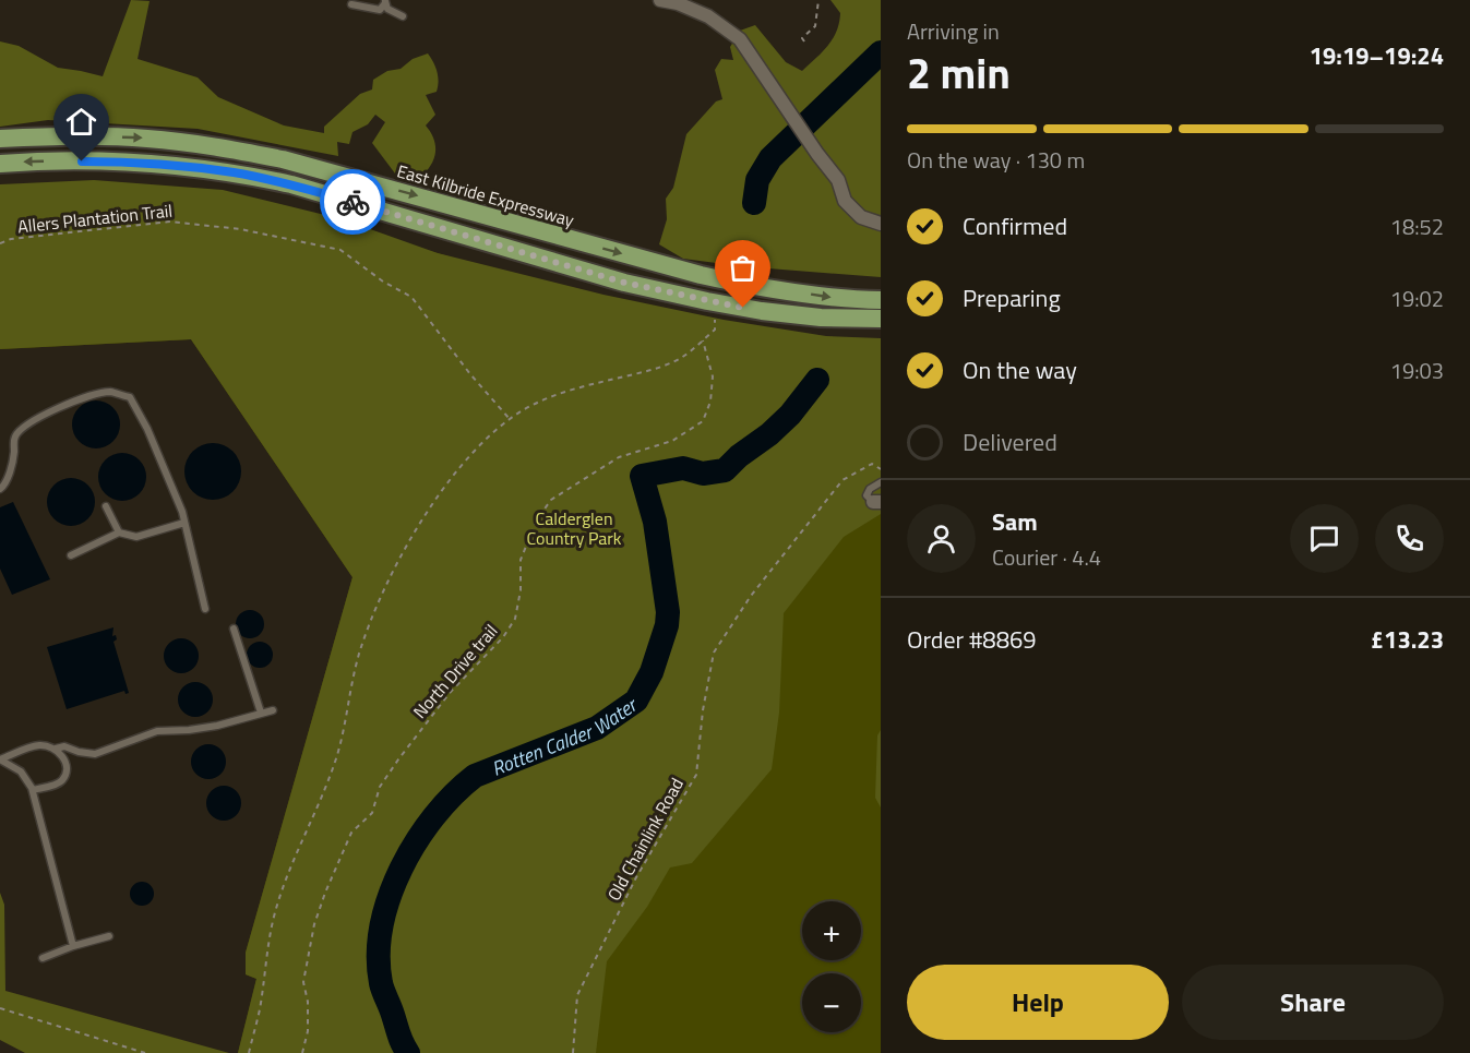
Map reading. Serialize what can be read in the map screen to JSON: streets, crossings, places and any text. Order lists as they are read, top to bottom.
{
  "streets": {
    "highway": ["East Kilbride Expressway"],
    "path": ["Allers Plantation Trail", "North Drive trail", "Old Chainlink Road"]
  },
  "water": ["Rotten Calder Water"],
  "parks": ["Calderglen Country Park"],
  "page": {
    "heading": ["2 min", "Arriving in", "19:19–19:24"],
    "panel": [
      "Sam",
      "Courier · 4.4",
      "Order #8869",
      "£13.23"
    ],
    "bar": "On the way · 130 m",
    "list": [
      ["Confirmed", "18:52"],
      ["Preparing", "19:02"],
      ["On the way", "19:03"],
      "Delivered"
    ],
    "map_buttons": ["+", "−"],
    "buttons": ["Help", "Share"]
  }
}
